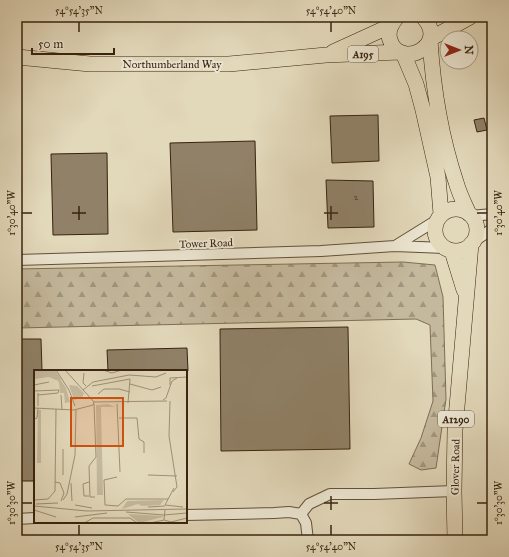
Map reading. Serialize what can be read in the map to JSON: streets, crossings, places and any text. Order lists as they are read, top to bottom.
{
  "streets": {
    "main road": [
      "A195",
      "Northumberland Way",
      "A1290",
      "Glover Road"
    ],
    "street": ["Tower Road"]
  },
  "crossings": [
    ["A195", "Northumberland Way"],
    ["A195", "A1290"],
    ["Northumberland Way", "A1290"],
    ["Tower Road", "A1290"],
    ["Tower Road", "Glover Road"],
    ["A1290", "Glover Road"]
  ],
  "house_numbers": ["2"],
  "scale_bar": "50 m",
  "north": "right",
  "coordinates": [
    "54°54'35\"N",
    "54°54'40\"N",
    "1°30'40\"W",
    "1°30'30\"W"
  ]
}
